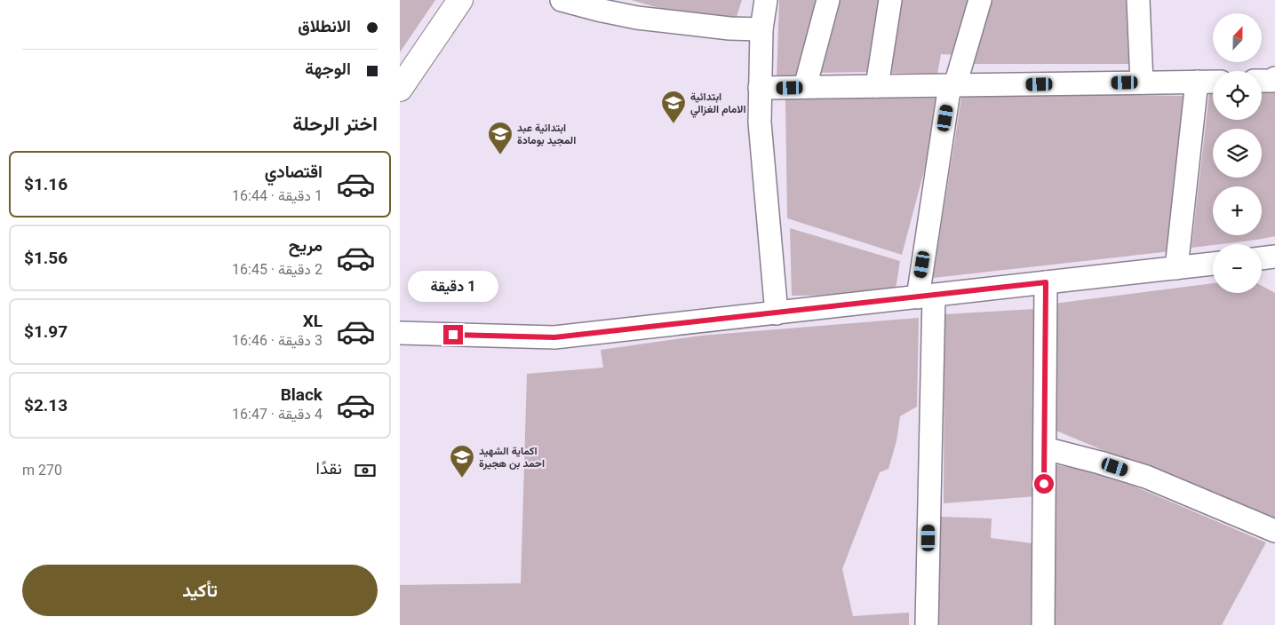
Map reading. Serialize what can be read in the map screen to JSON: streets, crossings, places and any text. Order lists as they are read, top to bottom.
{
  "places": {
    "school or university": ["ابتدائية الامام الغزالي", "ابتدائية عبد المجيد بومادة", "اكماية الشهيد احمد بن هجيرة"]
  },
  "north": "top",
  "page": {
    "banner": ["الانطلاق", "الوجهة"],
    "map_buttons": ["+", "−"],
    "heading": "اختر الرحلة",
    "list": [
      {
        "name": "اقتصادي",
        "note": "1 دقيقة · 16:44",
        "value": "$1.16"
      },
      {
        "name": "مريح",
        "note": "2 دقيقة · 16:45",
        "value": "$1.56"
      },
      {
        "name": "XL",
        "note": "3 دقيقة · 16:46",
        "value": "$1.97"
      },
      {
        "name": "Black",
        "note": "4 دقيقة · 16:47",
        "value": "$2.13"
      }
    ],
    "bubble": "1 دقيقة",
    "pay": ["نقدًا", "270 m"],
    "buttons": "تأكيد"
  }
}
